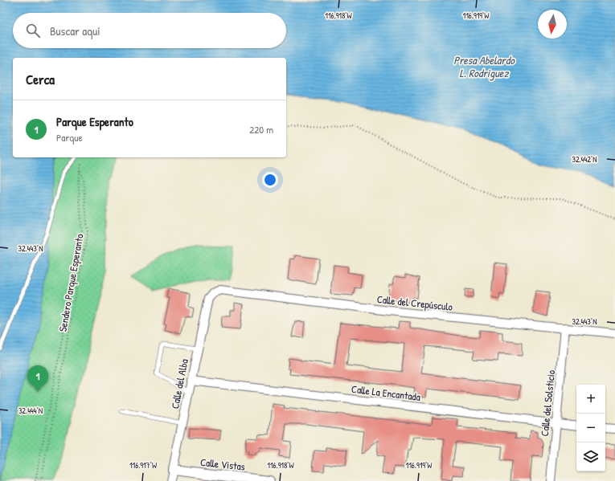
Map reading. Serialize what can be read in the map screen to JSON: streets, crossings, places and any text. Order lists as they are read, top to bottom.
{
  "streets": {
    "street": [
      "Calle del Crepúsculo",
      "Calle del Alba",
      "Calle La Encantada",
      "Calle del Solsticio",
      "Calle Vistas"
    ],
    "path": ["Sendero Parque Esperanto"]
  },
  "crossings": [
    ["Calle del Crepúsculo", "Calle del Alba"],
    ["Calle del Crepúsculo", "Calle del Solsticio"],
    ["Calle del Alba", "Calle La Encantada"],
    ["Calle del Alba", "Calle Vistas"],
    ["Calle La Encantada", "Calle del Solsticio"]
  ],
  "water": ["Presa Abelardo L. Rodriguez"],
  "north": "bottom",
  "page": {
    "search": "Buscar aquí",
    "heading": "Cerca",
    "list": [
      {
        "mark": "1",
        "name": "Parque Esperanto",
        "note": "Parque",
        "value": "220 m"
      }
    ],
    "pins": "1",
    "map_buttons": ["+", "−"]
  },
  "coordinates": [
    "116.918°W",
    "116.919°W",
    "32.442°N",
    "32.443°N",
    "32.444°N",
    "116.917°W"
  ]
}
